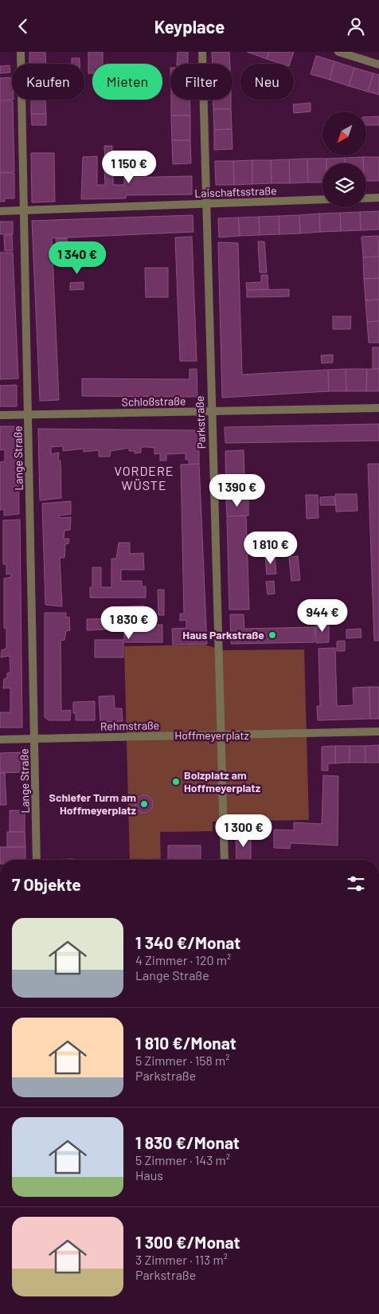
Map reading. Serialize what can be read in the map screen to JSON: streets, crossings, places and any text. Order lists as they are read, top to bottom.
{
  "streets": {
    "street": [
      "Laischaftsstraße",
      "Schloßstraße",
      "Parkstraße",
      "Lange Straße",
      "Rehmstraße"
    ]
  },
  "crossings": [
    ["Laischaftsstraße", "Parkstraße"],
    ["Laischaftsstraße", "Lange Straße"],
    ["Schloßstraße", "Parkstraße"],
    ["Schloßstraße", "Lange Straße"],
    ["Parkstraße", "Rehmstraße"],
    ["Lange Straße", "Rehmstraße"]
  ],
  "districts": ["VORDERE WÜSTE"],
  "parks": ["Hoffmeyerplatz"],
  "places": ["Haus Parkstraße", "Bolzplatz am Hoffmeyerplatz", "Schiefer Turm am Hoffmeyerplatz"],
  "north": "bottom left",
  "page": {
    "header": "Keyplace",
    "chip": [
      "Kaufen",
      "Mieten",
      "Filter",
      "Neu"
    ],
    "price": [
      "1 150 €",
      "1 340 €",
      "1 390 €",
      "1 810 €",
      "944 €",
      "1 830 €",
      "1 300 €"
    ],
    "heading": "7 Objekte",
    "list": [
      {
        "name": "1 340 €/Monat",
        "note": "4 Zimmer · 120 m² · Lange Straße"
      },
      {
        "name": "1 810 €/Monat",
        "note": "5 Zimmer · 158 m² · Parkstraße"
      },
      {
        "name": "1 830 €/Monat",
        "note": "5 Zimmer · 143 m² · Haus"
      },
      {
        "name": "1 300 €/Monat",
        "note": "3 Zimmer · 113 m² · Parkstraße"
      }
    ]
  }
}
